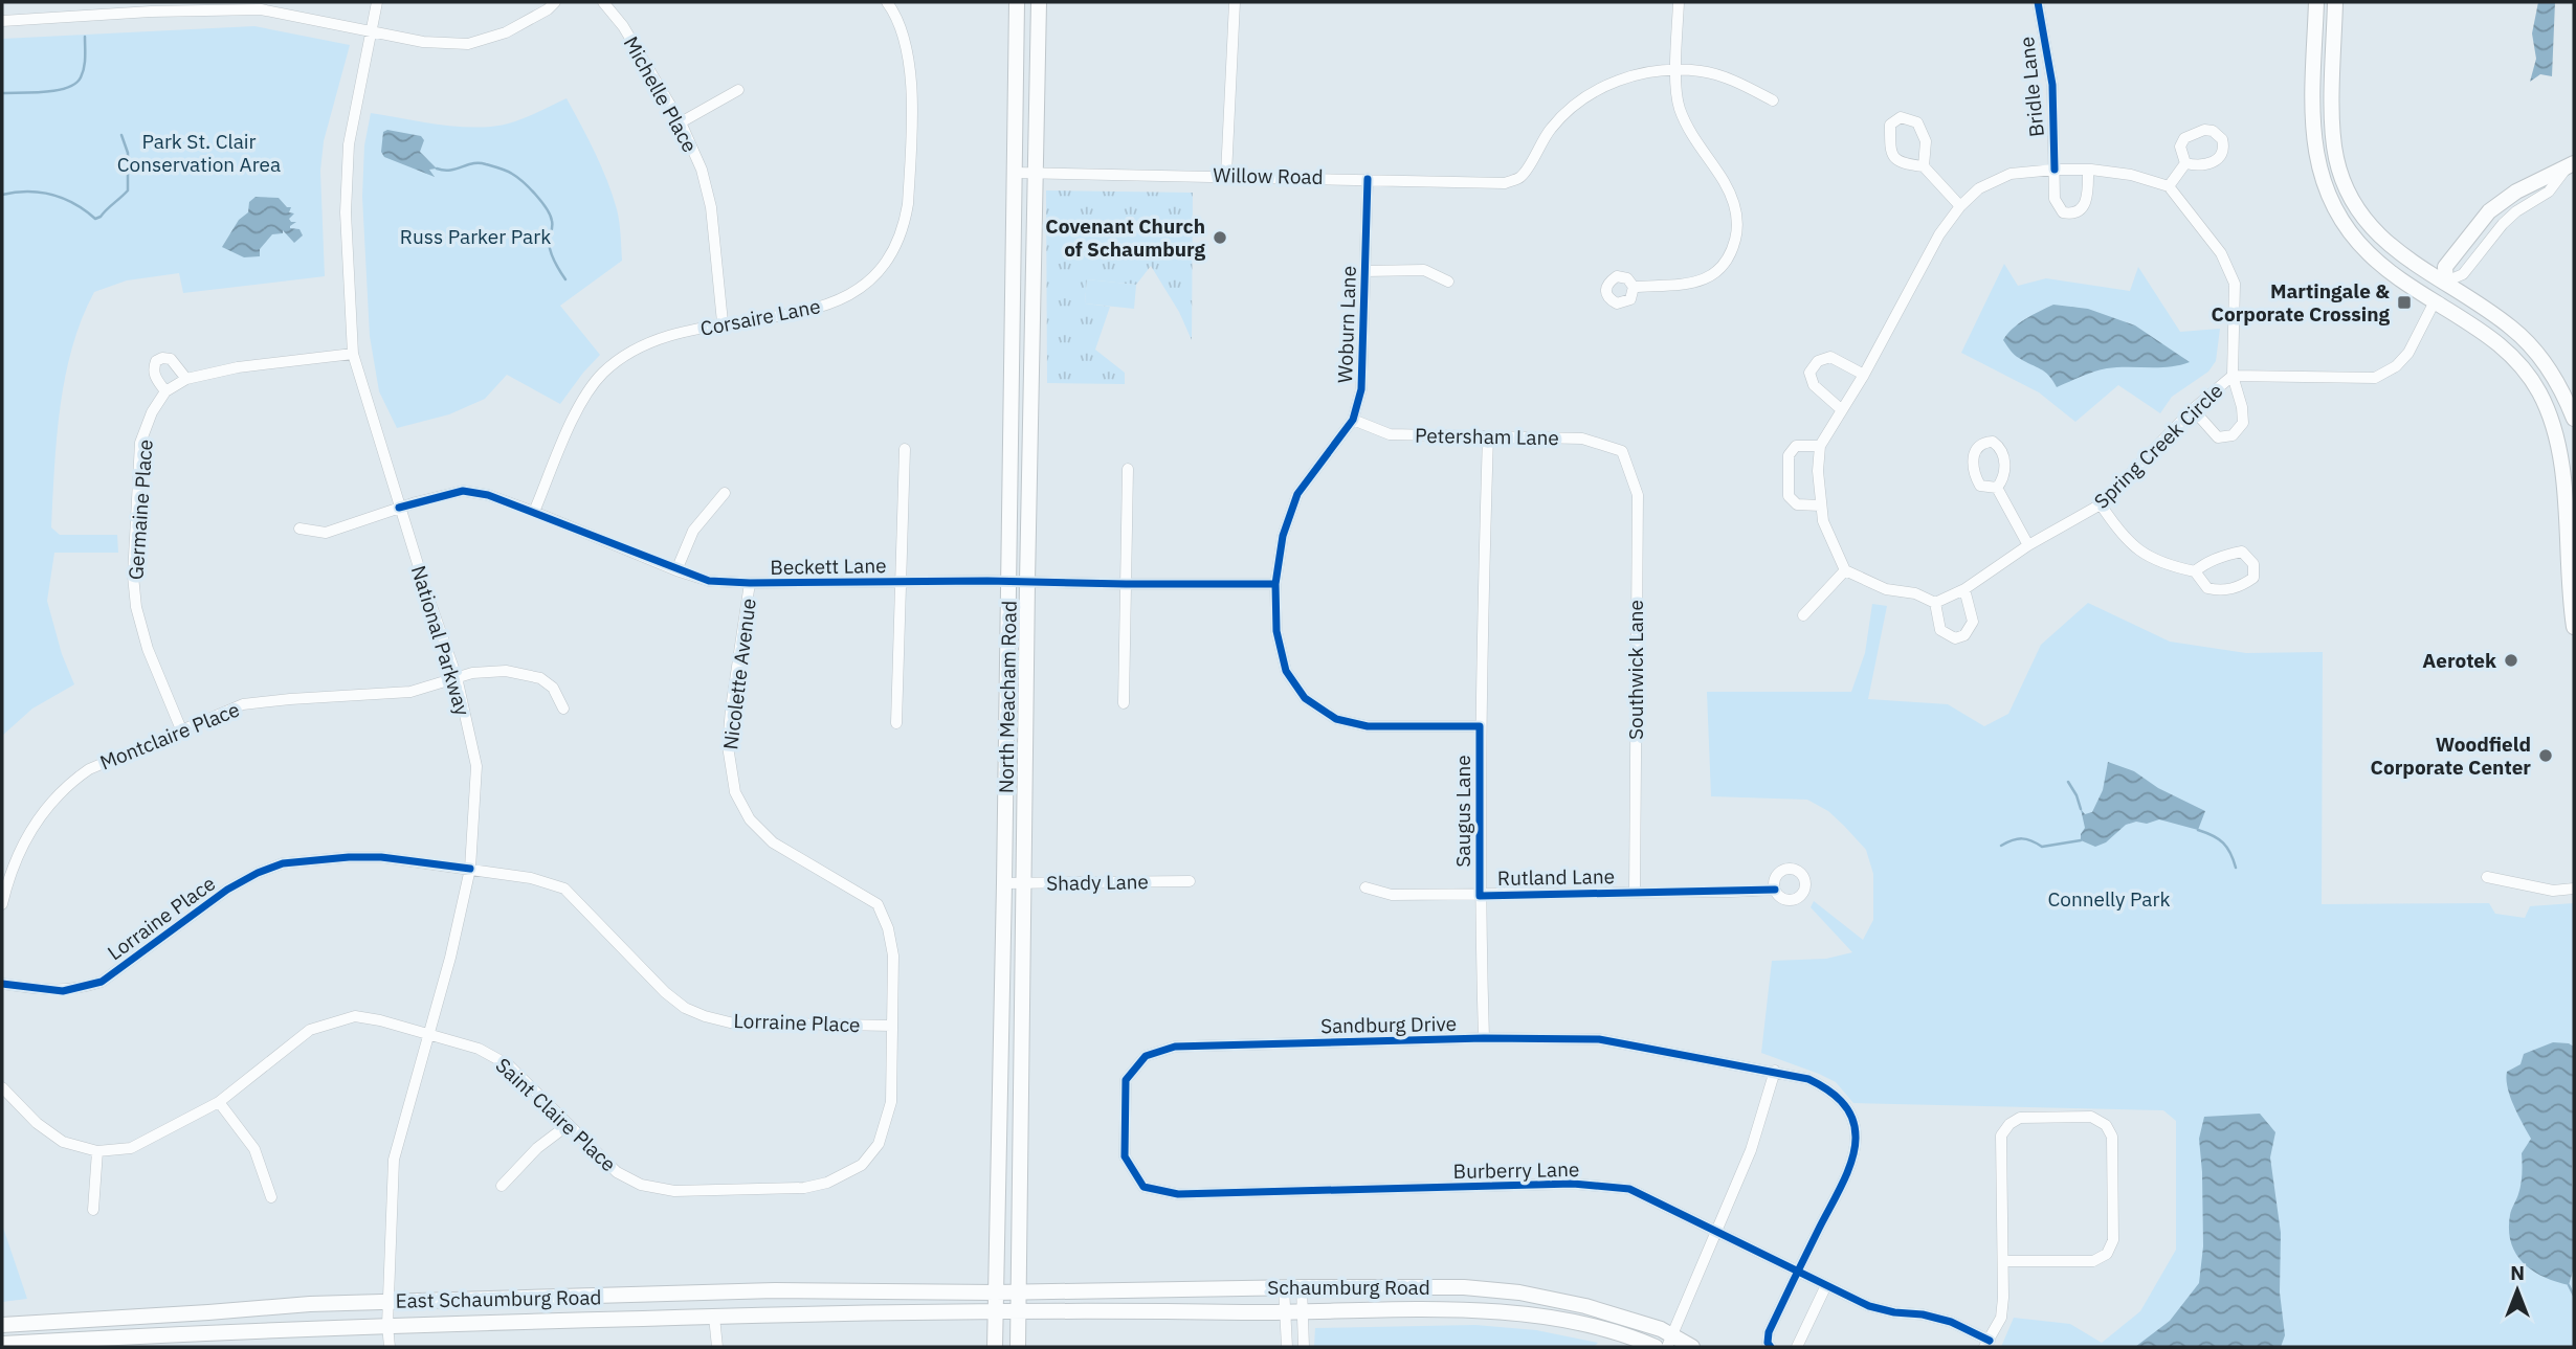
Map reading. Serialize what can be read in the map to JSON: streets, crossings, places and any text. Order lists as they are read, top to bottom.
{
  "streets": {
    "main road": ["North Meacham Road", "Schaumburg Road", "East Schaumburg Road"],
    "street": [
      "Bridle Lane",
      "Michelle Place",
      "Willow Road",
      "Corsaire Lane",
      "Woburn Lane",
      "Petersham Lane",
      "Spring Creek Circle",
      "Germaine Place",
      "Beckett Lane",
      "National Parkway",
      "Southwick Lane",
      "Nicolette Avenue",
      "Montclaire Place",
      "Saugus Lane",
      "Rutland Lane",
      "Shady Lane",
      "Lorraine Place",
      "Sandburg Drive",
      "Saint Claire Place",
      "Burberry Lane"
    ]
  },
  "crossings": [
    ["Michelle Place", "Corsaire Lane"],
    ["Willow Road", "Woburn Lane"],
    ["Willow Road", "North Meacham Road"],
    ["Corsaire Lane", "Beckett Lane"],
    ["Woburn Lane", "Petersham Lane"],
    ["Woburn Lane", "Beckett Lane"],
    ["Woburn Lane", "Saugus Lane"],
    ["Petersham Lane", "Southwick Lane"],
    ["Petersham Lane", "Saugus Lane"],
    ["Germaine Place", "National Parkway"],
    ["Germaine Place", "Montclaire Place"],
    ["Beckett Lane", "National Parkway"],
    ["Beckett Lane", "Nicolette Avenue"],
    ["Beckett Lane", "North Meacham Road"],
    ["National Parkway", "Montclaire Place"],
    ["National Parkway", "Lorraine Place"],
    ["National Parkway", "Saint Claire Place"],
    ["National Parkway", "East Schaumburg Road"],
    ["Southwick Lane", "Rutland Lane"],
    ["Nicolette Avenue", "Lorraine Place"],
    ["Nicolette Avenue", "Saint Claire Place"],
    ["North Meacham Road", "Shady Lane"],
    ["North Meacham Road", "Schaumburg Road"],
    ["North Meacham Road", "East Schaumburg Road"],
    ["Saugus Lane", "Rutland Lane"],
    ["Saugus Lane", "Sandburg Drive"],
    ["Sandburg Drive", "Burberry Lane"],
    ["Schaumburg Road", "East Schaumburg Road"]
  ],
  "parks": ["Park St. Clair Conservation Area", "Russ Parker Park", "Connelly Park"],
  "places": {
    "other": ["Covenant Church of Schaumburg", "Aerotek", "Woodfield Corporate Center"],
    "transit": ["Martingale & Corporate Crossing"]
  },
  "north": "top"
}
